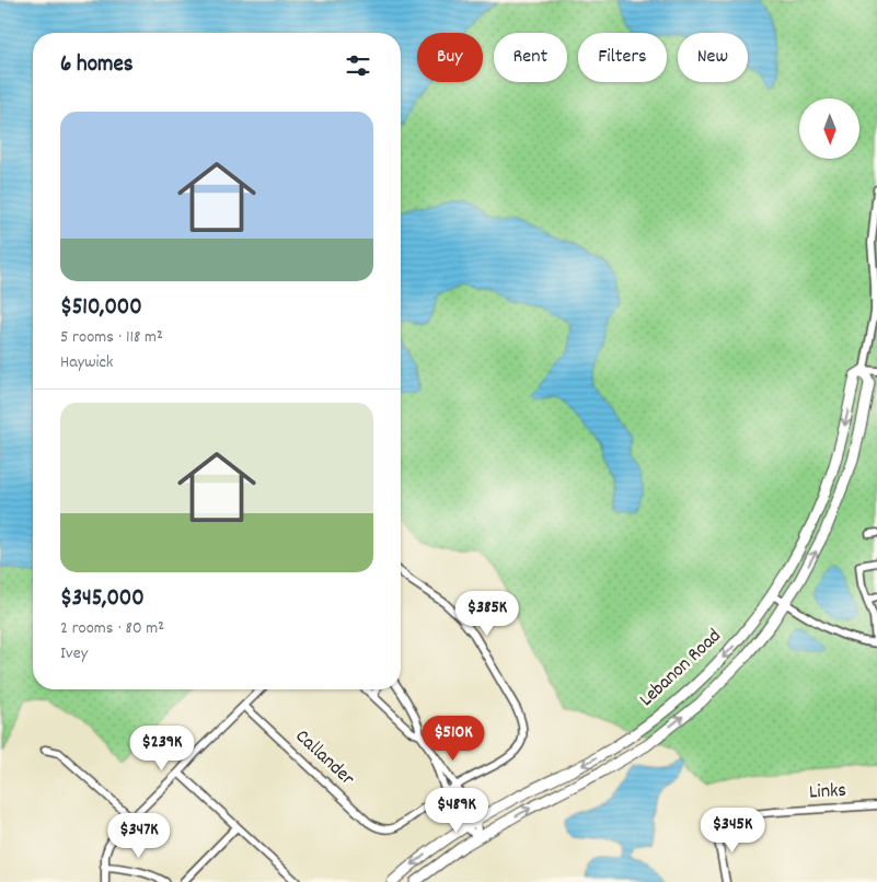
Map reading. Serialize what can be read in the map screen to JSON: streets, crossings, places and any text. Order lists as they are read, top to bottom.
{
  "streets": {
    "main road": ["Lebanon Road"],
    "street": ["Callander", "Links"]
  },
  "north": "bottom",
  "page": {
    "chip": [
      "Buy",
      "Rent",
      "Filters",
      "New"
    ],
    "heading": "6 homes",
    "list": [
      {
        "name": "$510,000",
        "note": "5 rooms · 118 m² · Haywick"
      },
      {
        "name": "$345,000",
        "note": "2 rooms · 80 m² · Ivey"
      }
    ],
    "price": [
      "$385K",
      "$510K",
      "$239K",
      "$489K",
      "$345K",
      "$347K"
    ]
  }
}
